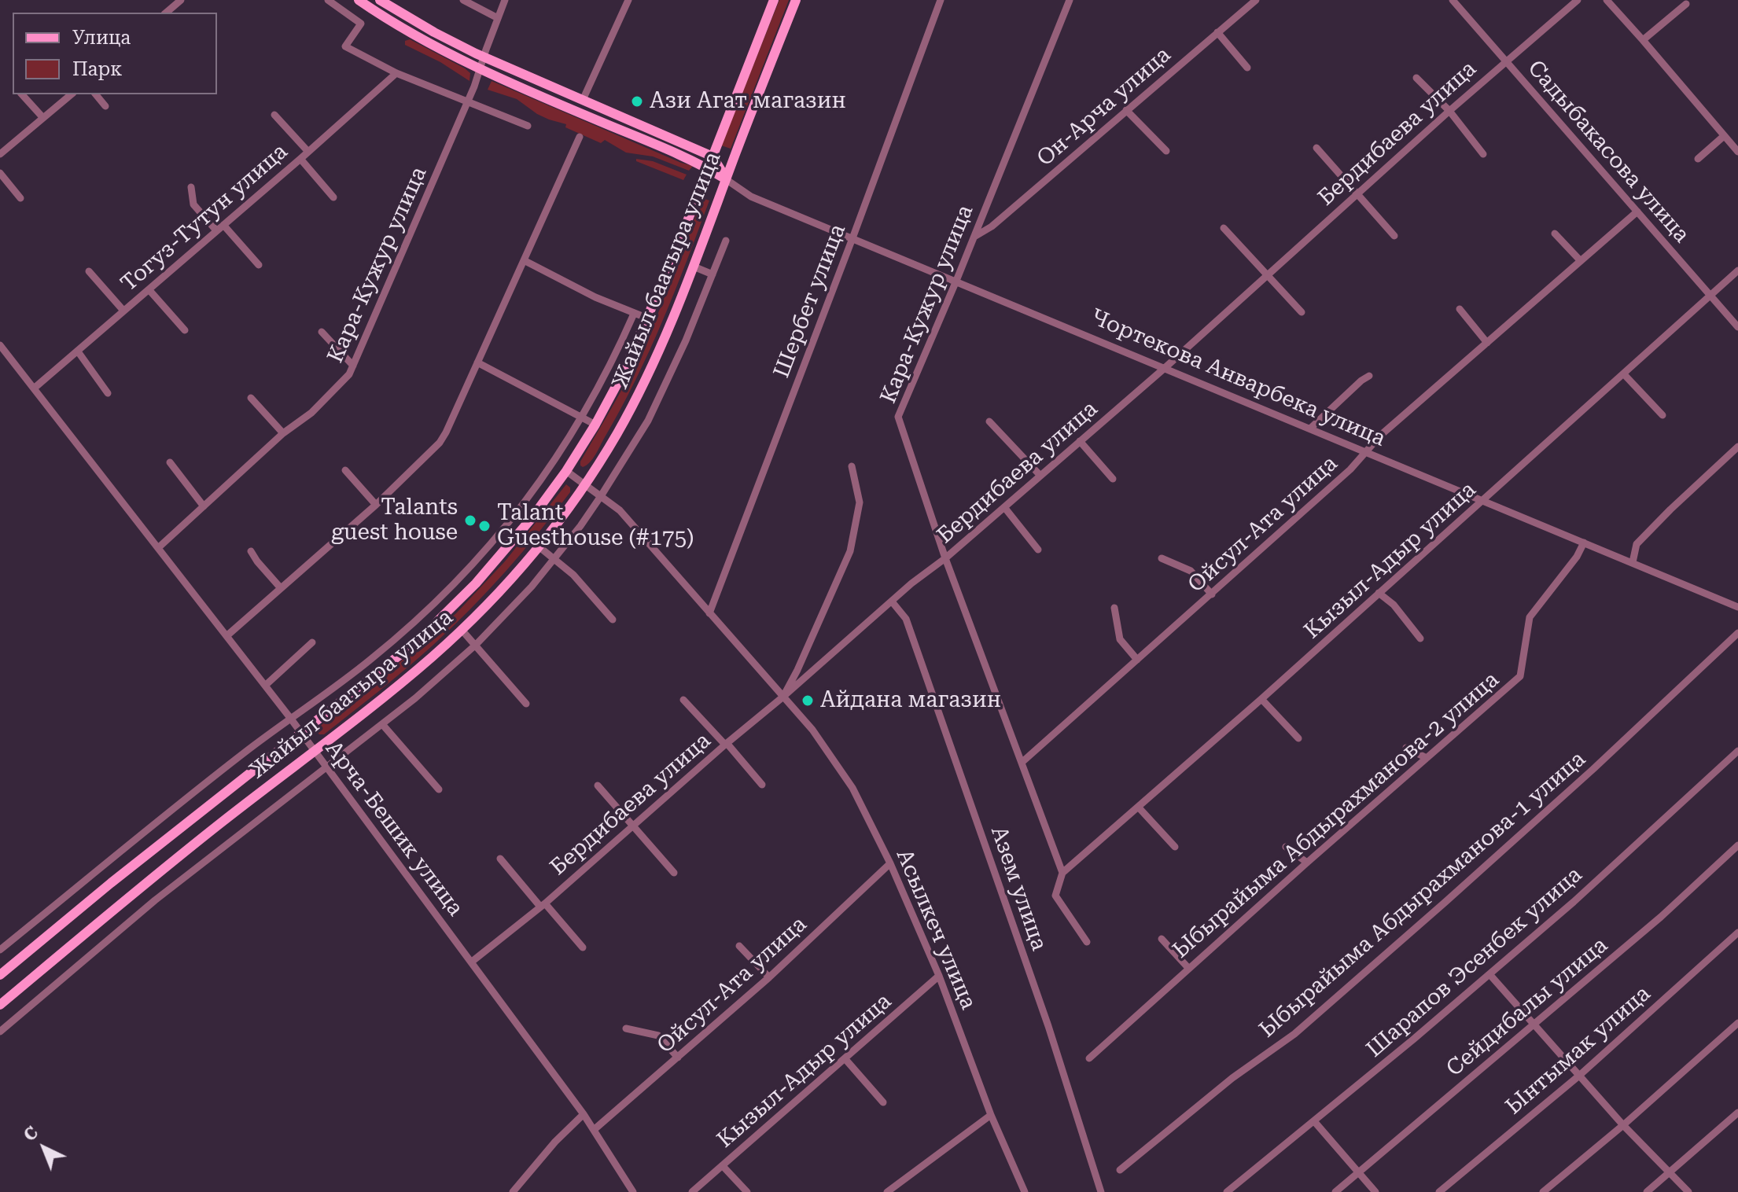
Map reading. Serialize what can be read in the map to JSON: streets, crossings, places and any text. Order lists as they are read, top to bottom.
{
  "streets": {
    "main road": ["Жайыл баатыра улица"],
    "street": [
      "Он-Арча улица",
      "Бердибаева улица",
      "Садыбакасова улица",
      "Тогуз-Тутун улица",
      "Кара-Кужур улица",
      "Шербет улица",
      "Чортекова Анварбека улица",
      "Ойсул-Ата улица",
      "Кызыл-Адыр улица",
      "Ыбырайыма Абдырахманова-2 улица",
      "Арча-Бешик улица",
      "Азем улица",
      "Ыбырайыма Абдырахманова-1 улица",
      "Асылкеч улица",
      "Шарапов Эсенбек улица",
      "Сейдибалы улица",
      "Ынтымак улица"
    ]
  },
  "crossings": [
    ["Он-Арча улица", "Кара-Кужур улица"],
    ["Бердибаева улица", "Садыбакасова улица"],
    ["Бердибаева улица", "Кара-Кужур улица"],
    ["Бердибаева улица", "Чортекова Анварбека улица"],
    ["Бердибаева улица", "Арча-Бешик улица"],
    ["Бердибаева улица", "Азем улица"],
    ["Бердибаева улица", "Асылкеч улица"],
    ["Садыбакасова улица", "Ойсул-Ата улица"],
    ["Садыбакасова улица", "Кызыл-Адыр улица"],
    ["Тогуз-Тутун улица", "Арча-Бешик улица"],
    ["Кара-Кужур улица", "Чортекова Анварбека улица"],
    ["Кара-Кужур улица", "Ойсул-Ата улица"],
    ["Кара-Кужур улица", "Кызыл-Адыр улица"],
    ["Кара-Кужур улица", "Арча-Бешик улица"],
    ["Жайыл баатыра улица", "Чортекова Анварбека улица"],
    ["Жайыл баатыра улица", "Арча-Бешик улица"],
    ["Жайыл баатыра улица", "Асылкеч улица"],
    ["Шербет улица", "Чортекова Анварбека улица"],
    ["Шербет улица", "Асылкеч улица"],
    ["Чортекова Анварбека улица", "Ойсул-Ата улица"],
    ["Чортекова Анварбека улица", "Кызыл-Адыр улица"],
    ["Чортекова Анварбека улица", "Ыбырайыма Абдырахманова-2 улица"],
    ["Ойсул-Ата улица", "Арча-Бешик улица"],
    ["Ойсул-Ата улица", "Асылкеч улица"],
    ["Кызыл-Адыр улица", "Асылкеч улица"]
  ],
  "places": [
    "Ази Агат магазин",
    "Talants guest house",
    "Talant Guesthouse (#175)",
    "Айдана магазин"
  ],
  "legend": ["Улица", "Парк"],
  "north": "top left"
}
